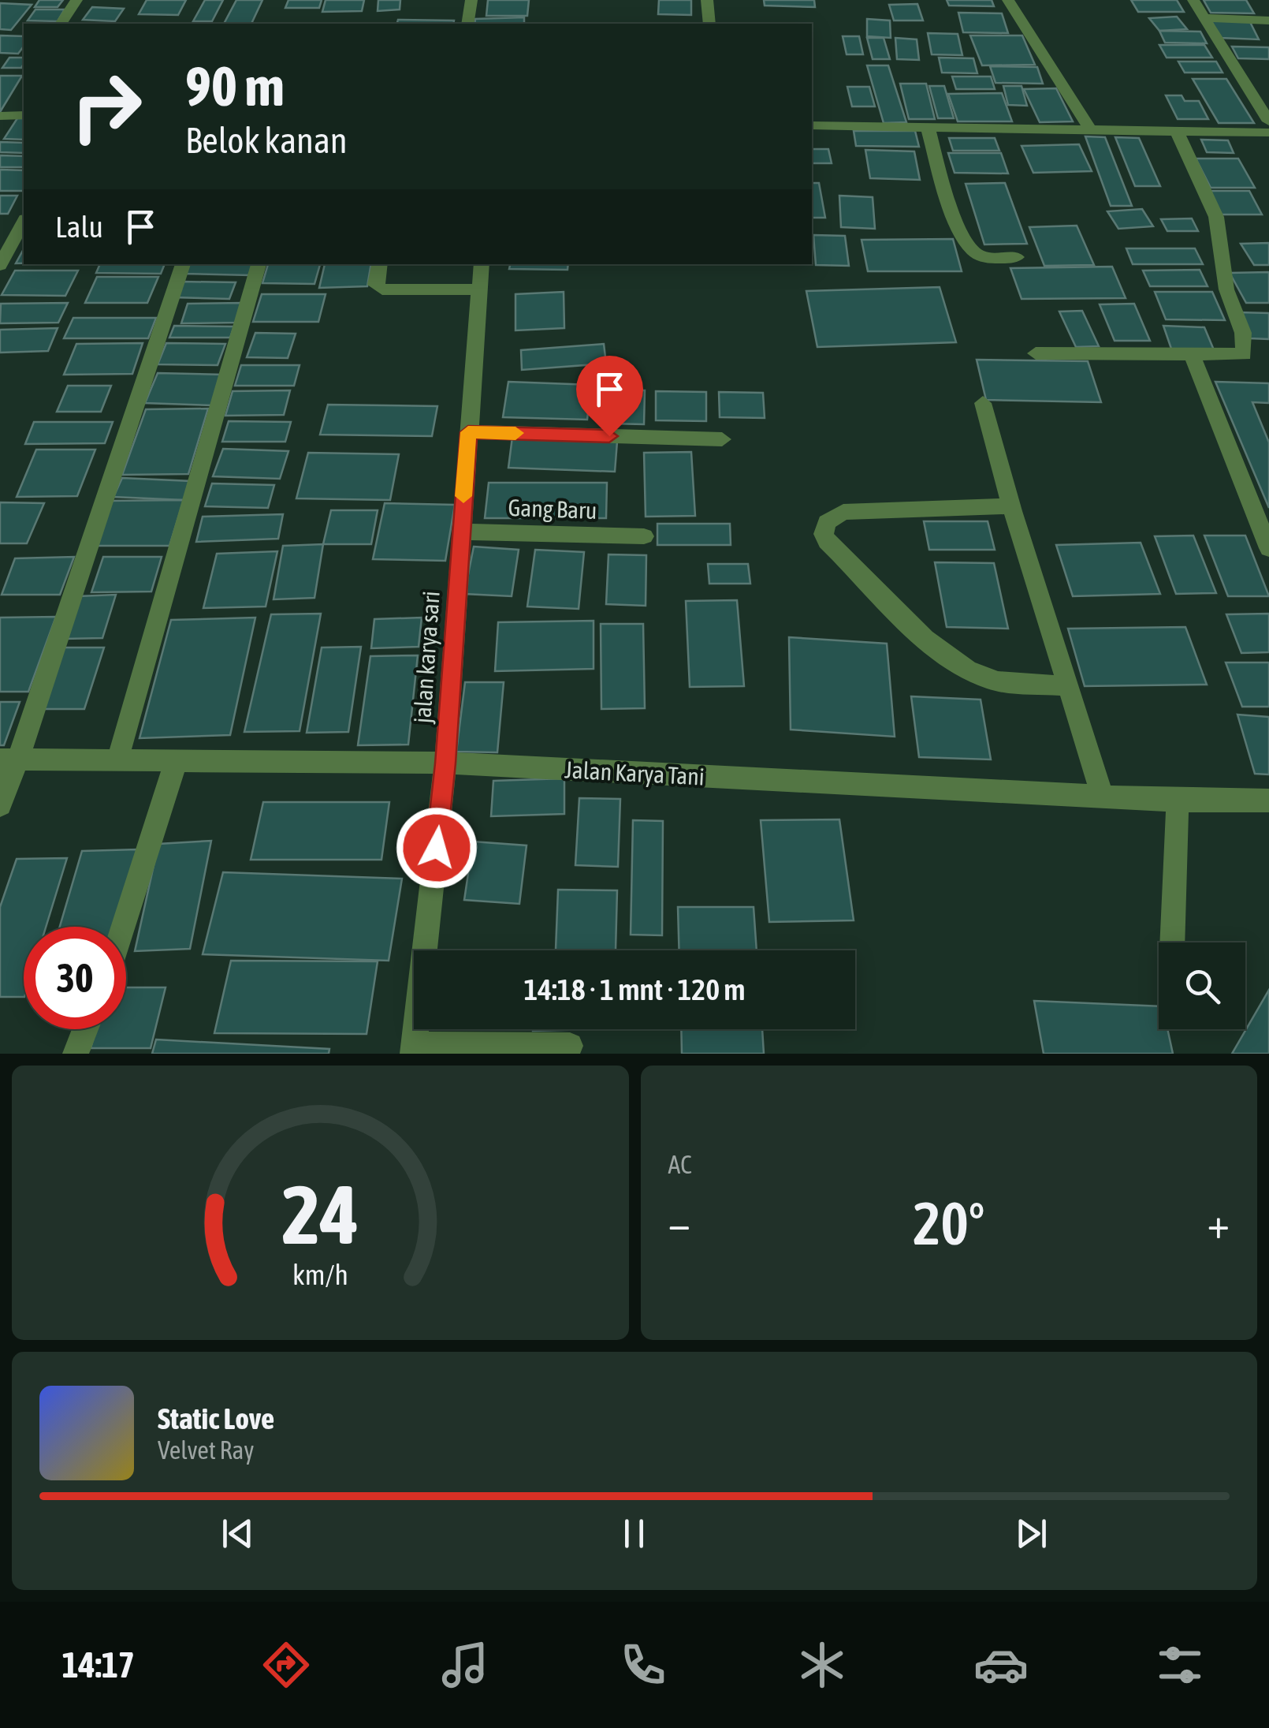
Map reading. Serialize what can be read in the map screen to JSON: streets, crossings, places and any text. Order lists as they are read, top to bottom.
{
  "streets": {
    "street": ["Gang Baru", "jalan karya sari", "Jalan Karya Tani"]
  },
  "crossings": [
    ["Gang Baru", "jalan karya sari"],
    ["jalan karya sari", "Jalan Karya Tani"]
  ],
  "page": {
    "turn": ["90 m", "Belok kanan"],
    "then": "Lalu",
    "limit": "30",
    "trip": "14:18 · 1 mnt · 120 m",
    "tile": "AC",
    "heat": ["−", "20°", "+"],
    "song": ["Static Love", "Velvet Ray"],
    "tabs": "14:17",
    "gauge": ["24", "km/h"]
  }
}
